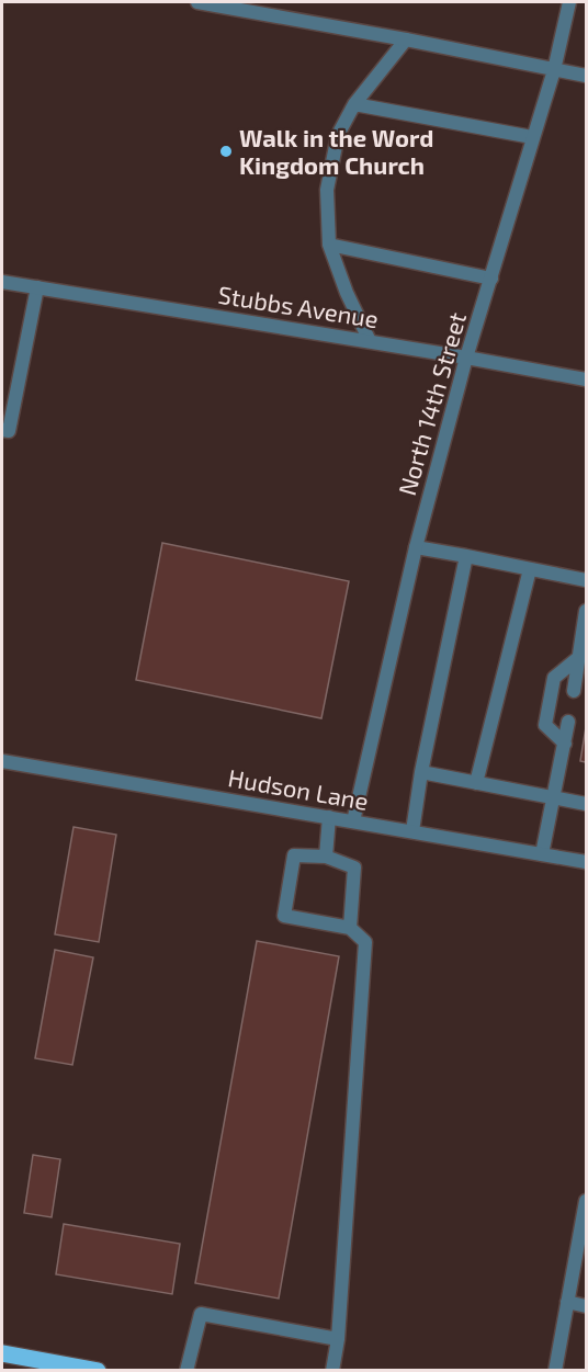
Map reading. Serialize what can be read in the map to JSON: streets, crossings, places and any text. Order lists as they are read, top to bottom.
{
  "streets": {
    "street": ["Stubbs Avenue", "North 14th Street", "Hudson Lane"]
  },
  "crossings": [
    ["Stubbs Avenue", "North 14th Street"],
    ["North 14th Street", "Hudson Lane"]
  ],
  "places": ["Walk in the Word Kingdom Church"]
}
